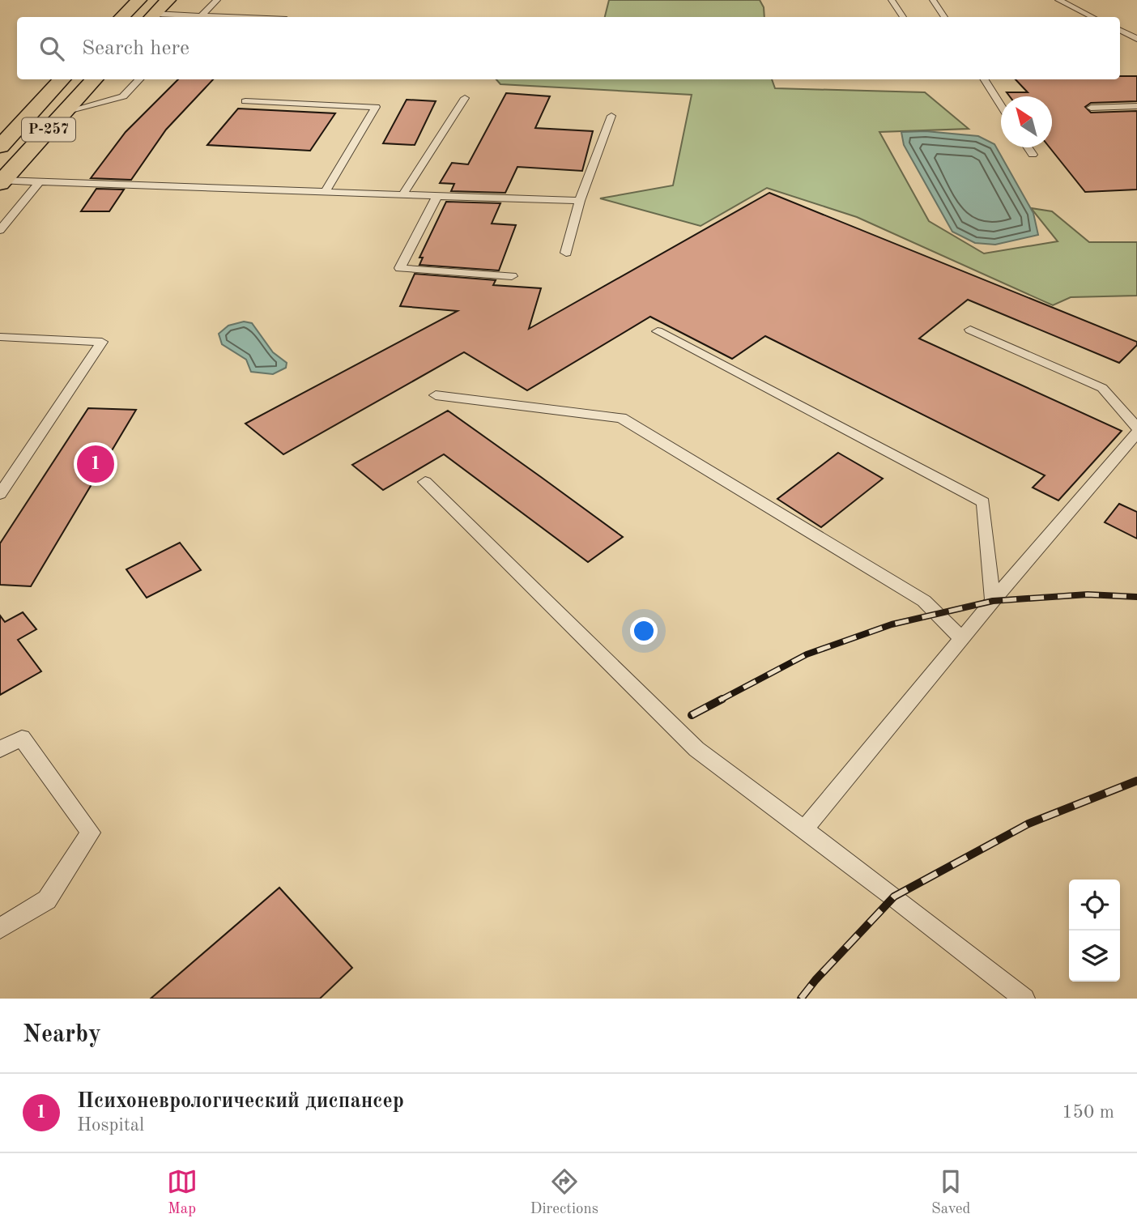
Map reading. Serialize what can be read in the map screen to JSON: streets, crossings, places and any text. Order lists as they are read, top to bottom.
{
  "streets": {
    "highway": ["Р-257"]
  },
  "north": "top left",
  "page": {
    "search": "Search here",
    "pins": "1",
    "heading": "Nearby",
    "list": [
      {
        "mark": "1",
        "name": "Психоневрологический диспансер",
        "note": "Hospital",
        "value": "150 m"
      }
    ],
    "nav": ["Map", "Directions", "Saved"]
  }
}
